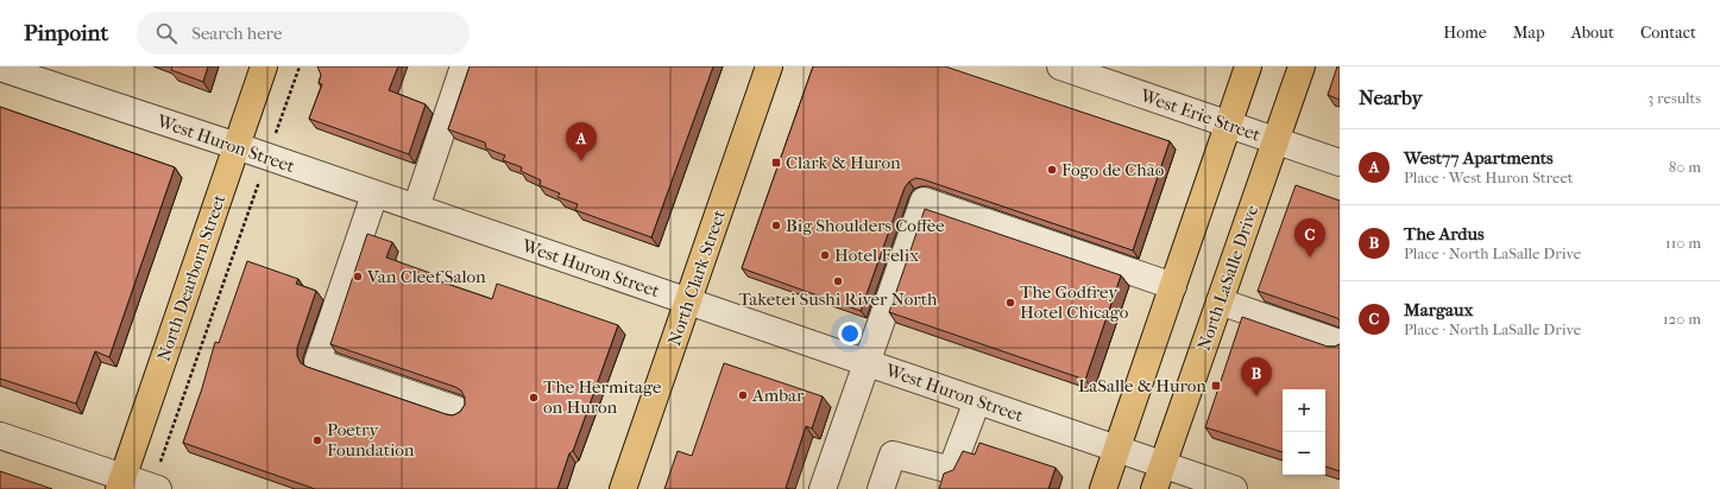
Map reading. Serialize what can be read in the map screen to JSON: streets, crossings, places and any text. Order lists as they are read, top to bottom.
{
  "streets": {
    "main road": ["North Dearborn Street", "North Clark Street", "North LaSalle Drive"],
    "street": ["West Erie Street", "West Huron Street"]
  },
  "crossings": [
    ["West Erie Street", "North LaSalle Drive"],
    ["West Huron Street", "North Dearborn Street"],
    ["West Huron Street", "North Clark Street"],
    ["West Huron Street", "North LaSalle Drive"]
  ],
  "places": {
    "transit": ["Clark & Huron", "LaSalle & Huron"],
    "other": [
      "Fogo de Chão",
      "Big Shoulders Coffee",
      "Hotel Felix",
      "Van Cleef Salon",
      "Taketei Sushi River North",
      "The Godfrey Hotel Chicago",
      "Ambar",
      "The Hermitage on Huron",
      "Poetry Foundation"
    ]
  },
  "page": {
    "header": "Pinpoint",
    "search": "Search here",
    "nav": [
      "Home",
      "Map",
      "About",
      "Contact"
    ],
    "heading": ["Nearby", "3 results"],
    "pins": ["A", "C", "B"],
    "list": [
      {
        "mark": "A",
        "name": "West77 Apartments",
        "note": "Place · West Huron Street",
        "value": "80 m"
      },
      {
        "mark": "B",
        "name": "The Ardus",
        "note": "Place · North LaSalle Drive",
        "value": "110 m"
      },
      {
        "mark": "C",
        "name": "Margaux",
        "note": "Place · North LaSalle Drive",
        "value": "120 m"
      }
    ],
    "map_buttons": ["+", "−"]
  }
}
